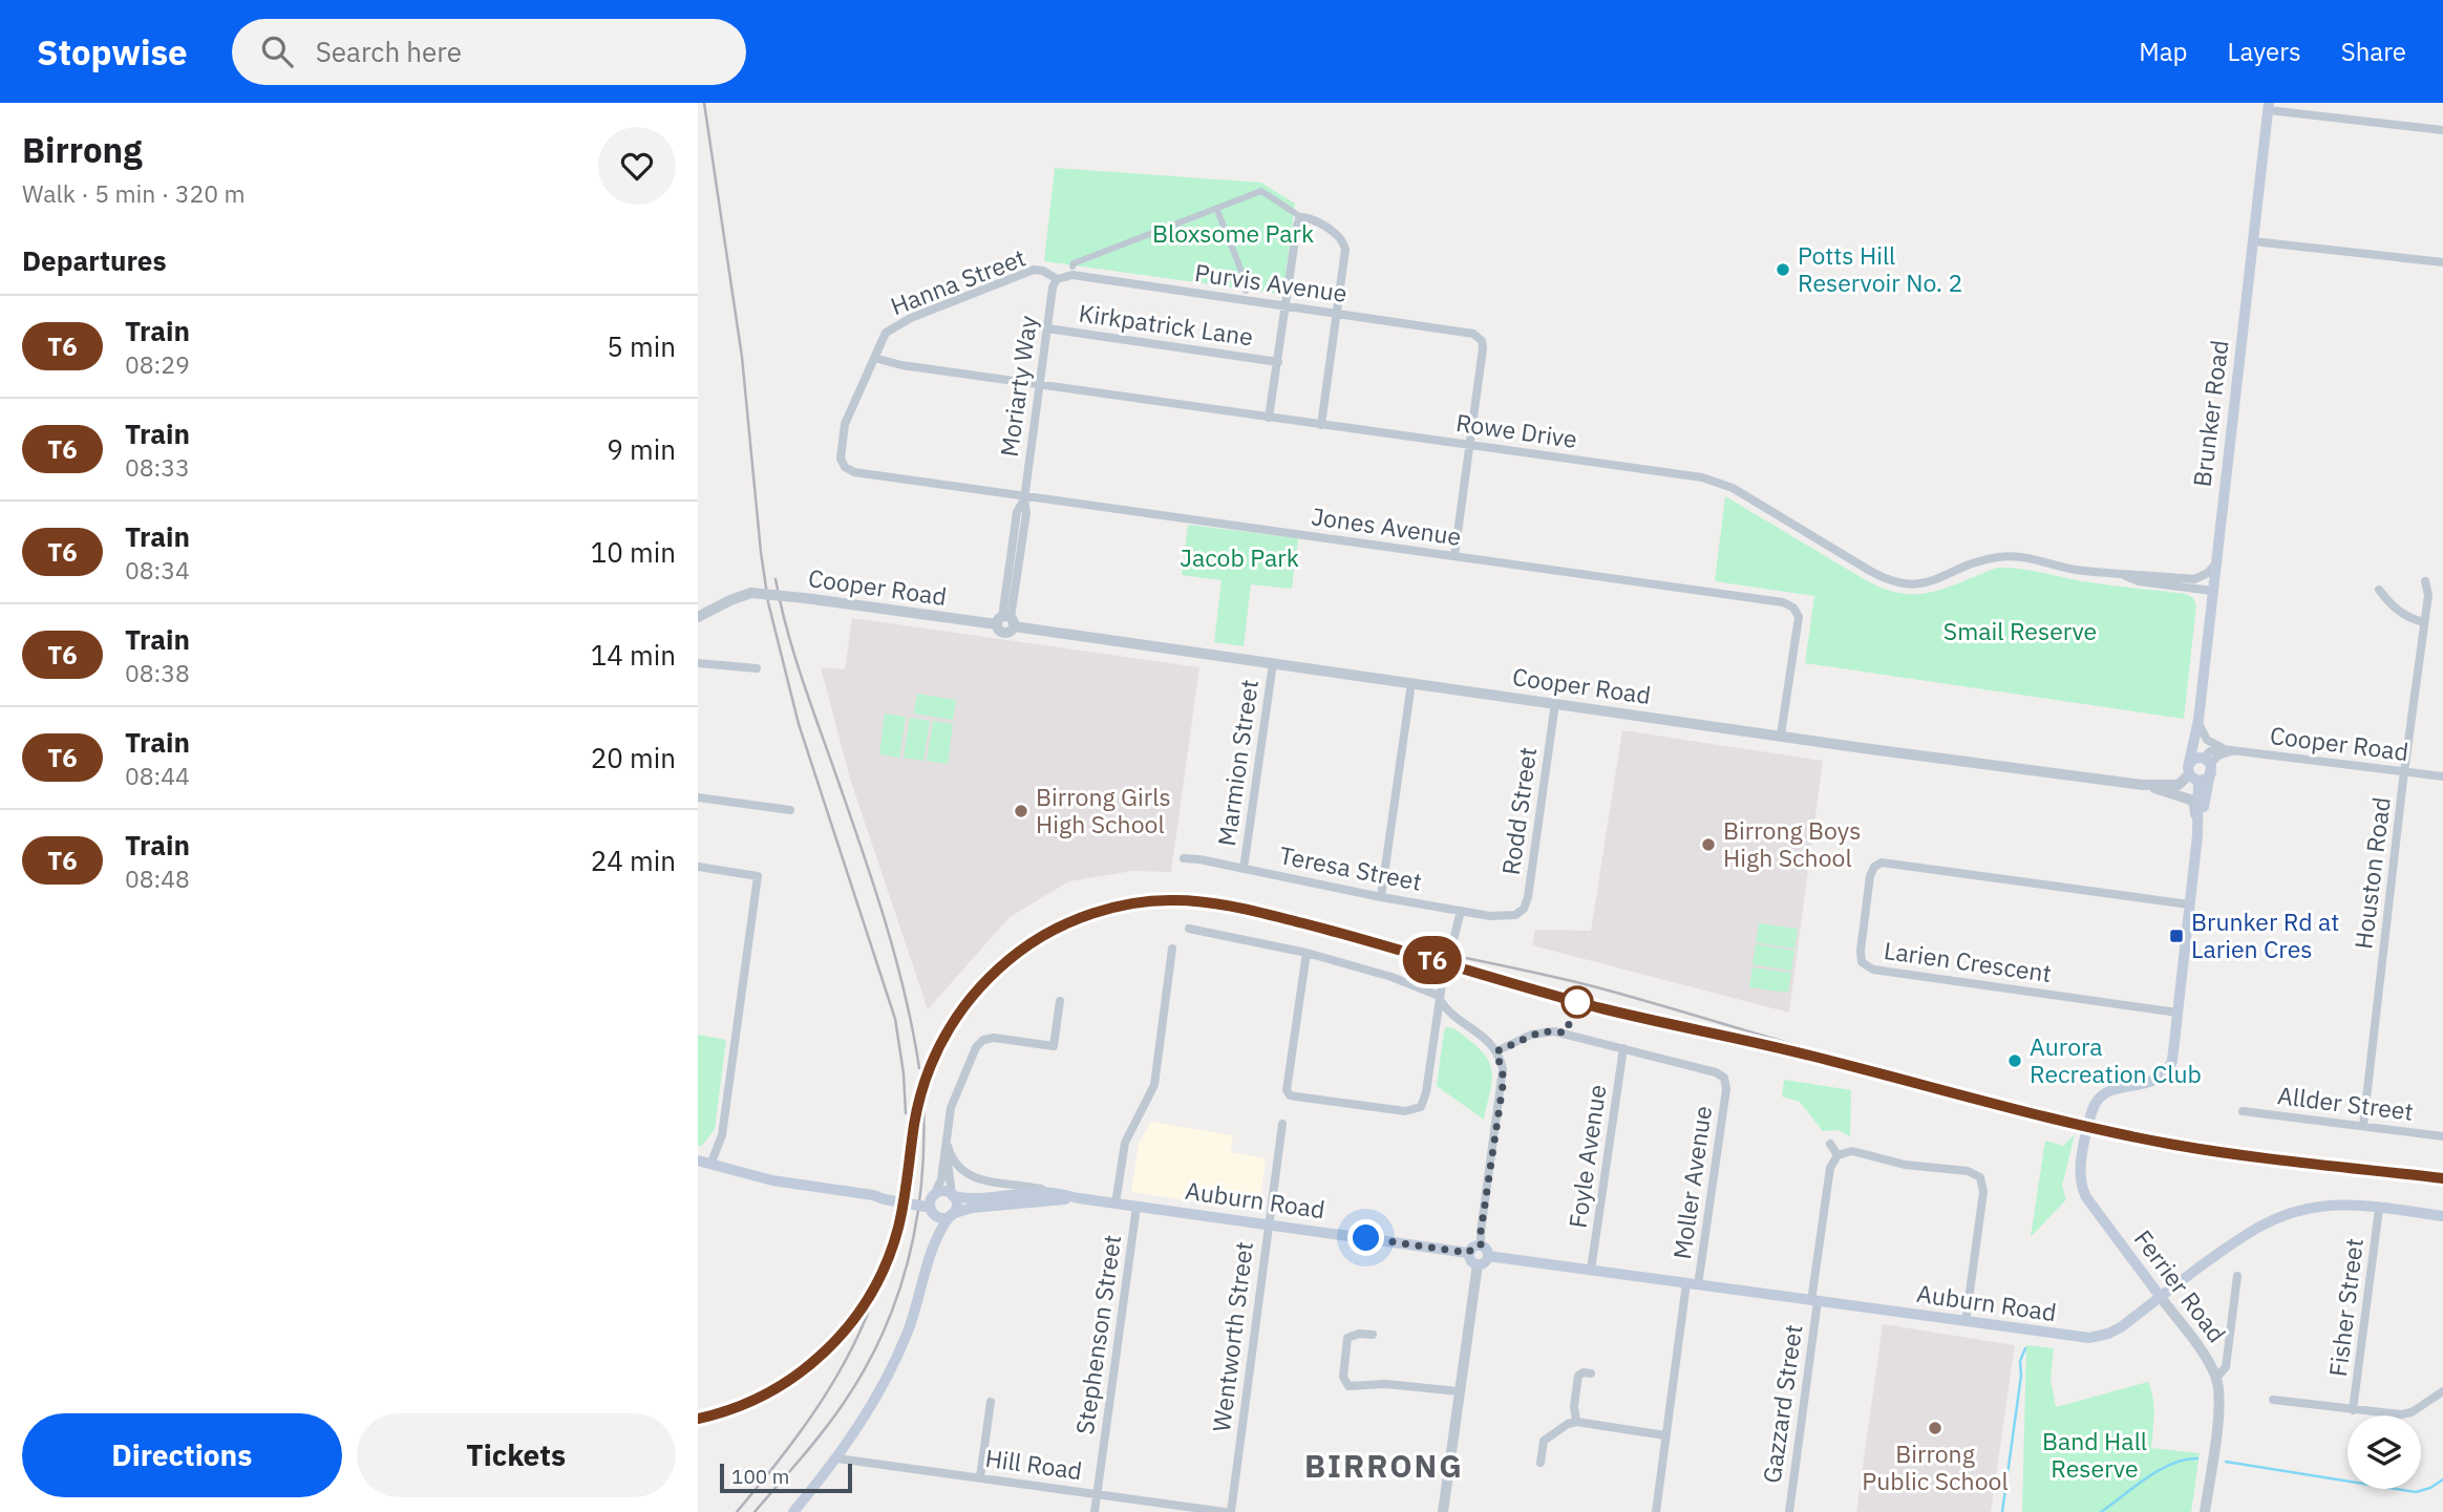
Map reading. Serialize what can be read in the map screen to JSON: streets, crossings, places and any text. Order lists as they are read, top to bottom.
{
  "streets": {
    "main road": ["Brunker Road", "Auburn Road", "Ferrier Road"],
    "street": [
      "Hanna Street",
      "Purvis Avenue",
      "Kirkpatrick Lane",
      "Moriarty Way",
      "Rowe Drive",
      "Jones Avenue",
      "Cooper Road",
      "Marmion Street",
      "Rodd Street",
      "Teresa Street",
      "Houston Road",
      "Larien Crescent",
      "Allder Street",
      "Foyle Avenue",
      "Moller Avenue",
      "Fisher Street",
      "Stephenson Street",
      "Wentworth Street",
      "Gazzard Street",
      "Hill Road"
    ]
  },
  "crossings": [
    ["Hanna Street", "Purvis Avenue"],
    ["Hanna Street", "Moriarty Way"],
    ["Hanna Street", "Rowe Drive"],
    ["Hanna Street", "Jones Avenue"],
    ["Purvis Avenue", "Moriarty Way"],
    ["Purvis Avenue", "Rowe Drive"],
    ["Kirkpatrick Lane", "Moriarty Way"],
    ["Moriarty Way", "Rowe Drive"],
    ["Moriarty Way", "Jones Avenue"],
    ["Moriarty Way", "Cooper Road"],
    ["Brunker Road", "Rowe Drive"],
    ["Brunker Road", "Larien Crescent"],
    ["Brunker Road", "Ferrier Road"],
    ["Jones Avenue", "Cooper Road"],
    ["Cooper Road", "Marmion Street"],
    ["Cooper Road", "Rodd Street"],
    ["Cooper Road", "Houston Road"],
    ["Marmion Street", "Teresa Street"],
    ["Rodd Street", "Teresa Street"],
    ["Houston Road", "Allder Street"],
    ["Foyle Avenue", "Moller Avenue"],
    ["Foyle Avenue", "Auburn Road"],
    ["Moller Avenue", "Auburn Road"],
    ["Auburn Road", "Ferrier Road"],
    ["Auburn Road", "Fisher Street"],
    ["Auburn Road", "Stephenson Street"],
    ["Auburn Road", "Wentworth Street"],
    ["Auburn Road", "Gazzard Street"],
    ["Stephenson Street", "Hill Road"],
    ["Wentworth Street", "Hill Road"]
  ],
  "districts": ["BIRRONG"],
  "parks": [
    "Bloxsome Park",
    "Jacob Park",
    "Smail Reserve",
    "Band Hall Reserve"
  ],
  "places": {
    "other": [
      "Potts Hill Reservoir No. 2",
      "Birrong Girls High School",
      "Birrong Boys High School",
      "Aurora Recreation Club",
      "Birrong Public School"
    ],
    "transit": ["Brunker Rd at Larien Cres"]
  },
  "scale_bar": "100 m",
  "page": {
    "header": "Stopwise",
    "search": "Search here",
    "nav": ["Map", "Layers", "Share"],
    "heading": [
      ["Birrong", "Walk · 5 min · 320 m"],
      "Departures"
    ],
    "on_map": "T6",
    "list": [
      {
        "mark": "T6",
        "name": "Train",
        "note": "08:29",
        "value": "5 min"
      },
      {
        "mark": "T6",
        "name": "Train",
        "note": "08:33",
        "value": "9 min"
      },
      {
        "mark": "T6",
        "name": "Train",
        "note": "08:34",
        "value": "10 min"
      },
      {
        "mark": "T6",
        "name": "Train",
        "note": "08:38",
        "value": "14 min"
      },
      {
        "mark": "T6",
        "name": "Train",
        "note": "08:44",
        "value": "20 min"
      },
      {
        "mark": "T6",
        "name": "Train",
        "note": "08:48",
        "value": "24 min"
      }
    ],
    "buttons": ["Directions", "Tickets"],
    "scale": "100 m"
  }
}
